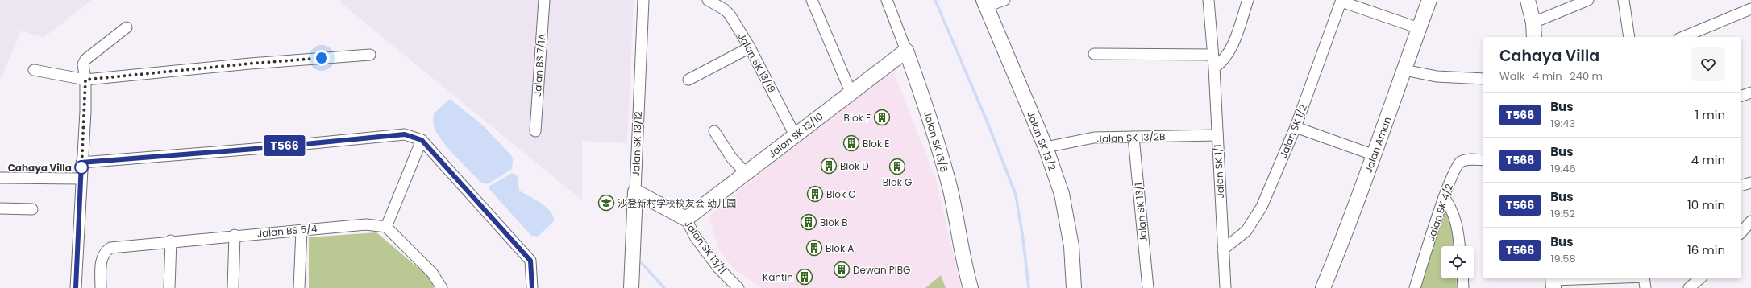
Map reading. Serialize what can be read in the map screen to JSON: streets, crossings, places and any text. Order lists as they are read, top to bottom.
{
  "streets": {
    "street": [
      "Jalan SK 13/19",
      "Jalan BS 7/1A",
      "Jalan SK 1/2",
      "Jalan SK 13/10",
      "Jalan SK 13/2B",
      "Jalan SK 13/2",
      "Jalan SK 13/5",
      "Jalan SK 13/12",
      "Jalan Aman",
      "Jalan SK 1/1",
      "Jalan SK 13/1",
      "Jalan SK 4/2",
      "Jalan BS 5/4",
      "Jalan SK 13/11"
    ]
  },
  "crossings": [
    ["Jalan SK 13/19", "Jalan SK 13/10"],
    ["Jalan SK 1/2", "Jalan SK 1/1"],
    ["Jalan SK 13/10", "Jalan SK 13/5"],
    ["Jalan SK 13/10", "Jalan SK 13/11"],
    ["Jalan SK 13/2B", "Jalan SK 13/2"],
    ["Jalan SK 13/2B", "Jalan SK 1/1"],
    ["Jalan SK 13/2B", "Jalan SK 13/1"],
    ["Jalan SK 13/12", "Jalan SK 13/11"]
  ],
  "places": {
    "building": [
      "Blok F",
      "Blok E",
      "Blok D",
      "Blok G",
      "Blok C",
      "Blok B",
      "Blok A",
      "Dewan PIBG",
      "Kantin"
    ],
    "other": ["Cahaya Villa"],
    "school or university": ["沙登新村学校校友会 幼儿园"]
  },
  "lines": ["bus line T566"],
  "page": {
    "on_map": "T566",
    "heading": ["Cahaya Villa", "Walk · 4 min · 240 m"],
    "list": [
      {
        "mark": "T566",
        "name": "Bus",
        "note": "19:43",
        "value": "1 min"
      },
      {
        "mark": "T566",
        "name": "Bus",
        "note": "19:46",
        "value": "4 min"
      },
      {
        "mark": "T566",
        "name": "Bus",
        "note": "19:52",
        "value": "10 min"
      },
      {
        "mark": "T566",
        "name": "Bus",
        "note": "19:58",
        "value": "16 min"
      }
    ]
  }
}
